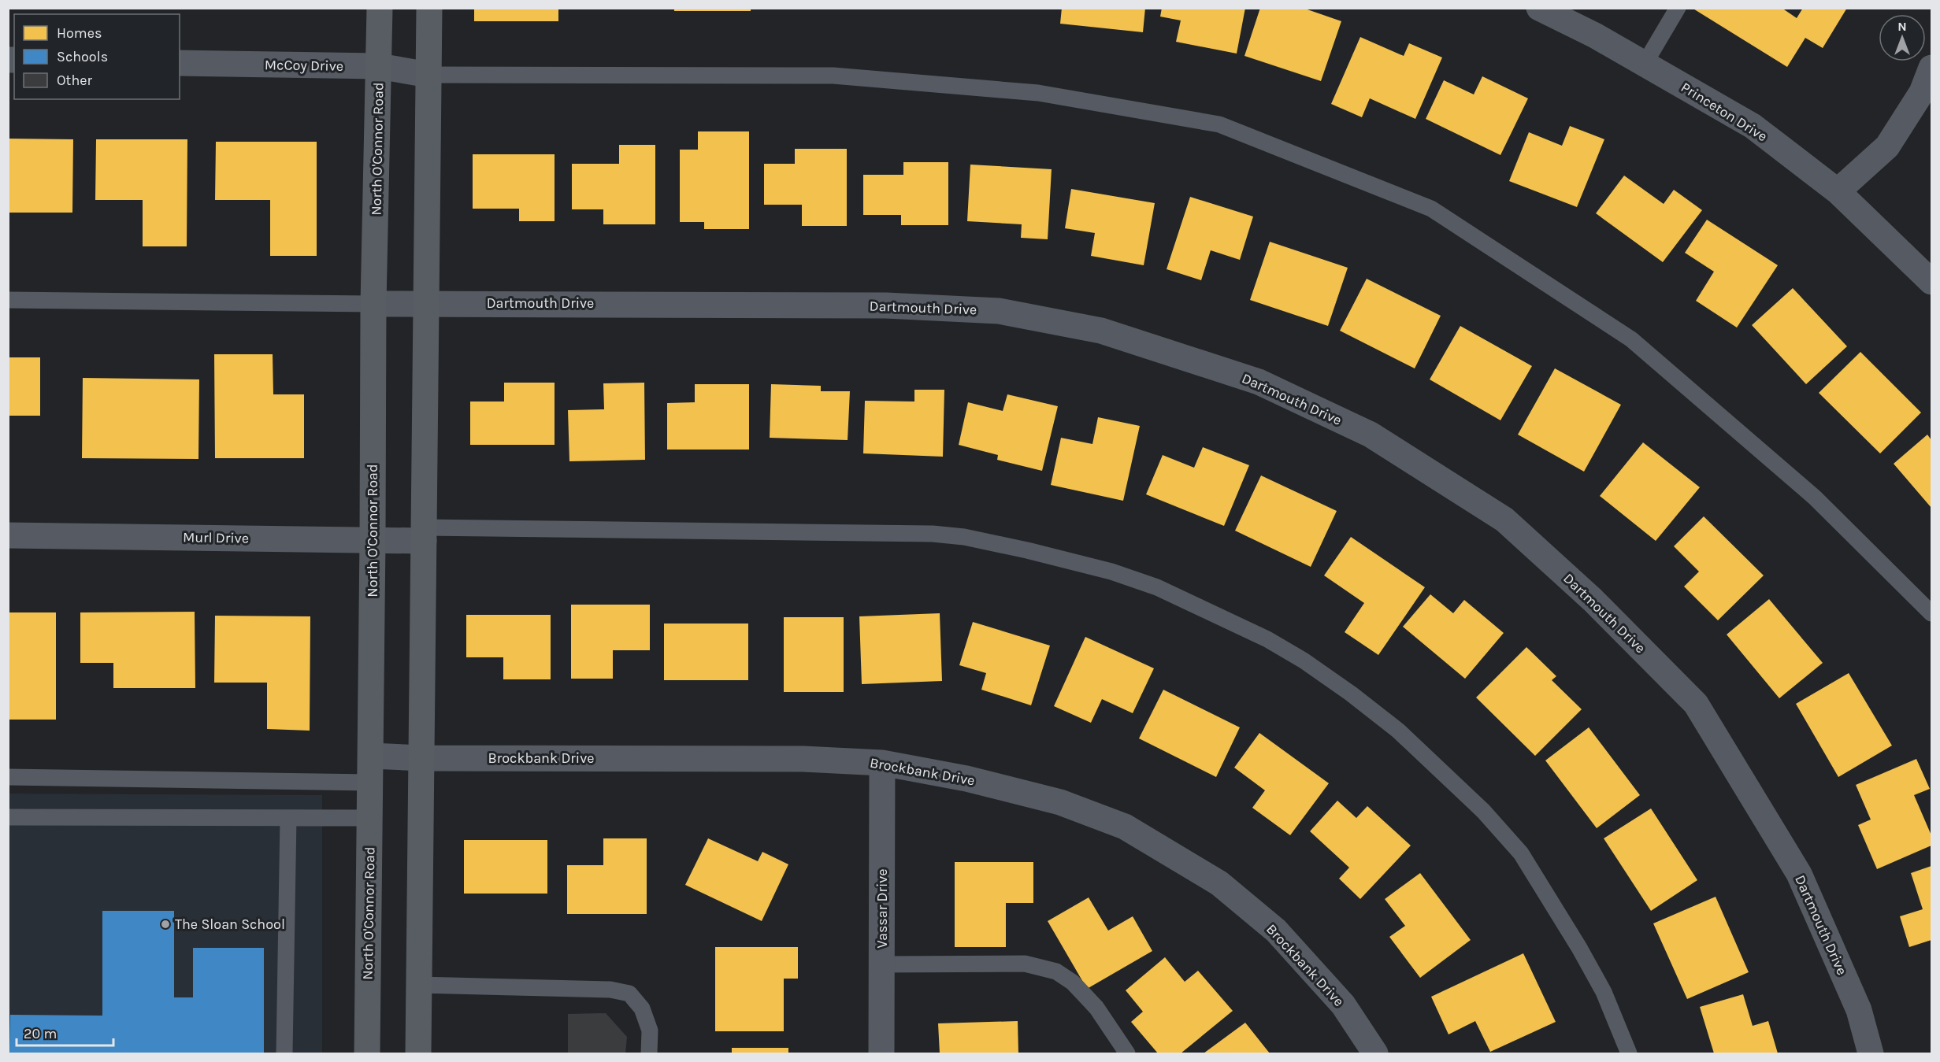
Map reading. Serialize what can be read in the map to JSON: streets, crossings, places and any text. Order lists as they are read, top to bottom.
{
  "streets": {
    "main road": ["North O'Connor Road"],
    "street": [
      "McCoy Drive",
      "Princeton Drive",
      "Dartmouth Drive",
      "Murl Drive",
      "Brockbank Drive",
      "Vassar Drive"
    ]
  },
  "crossings": [
    ["McCoy Drive", "North O'Connor Road"],
    ["North O'Connor Road", "Dartmouth Drive"],
    ["North O'Connor Road", "Murl Drive"],
    ["North O'Connor Road", "Brockbank Drive"],
    ["Brockbank Drive", "Vassar Drive"]
  ],
  "places": ["The Sloan School"],
  "legend": ["Homes", "Schools", "Other"],
  "scale_bar": "20 m",
  "north": "top"
}
